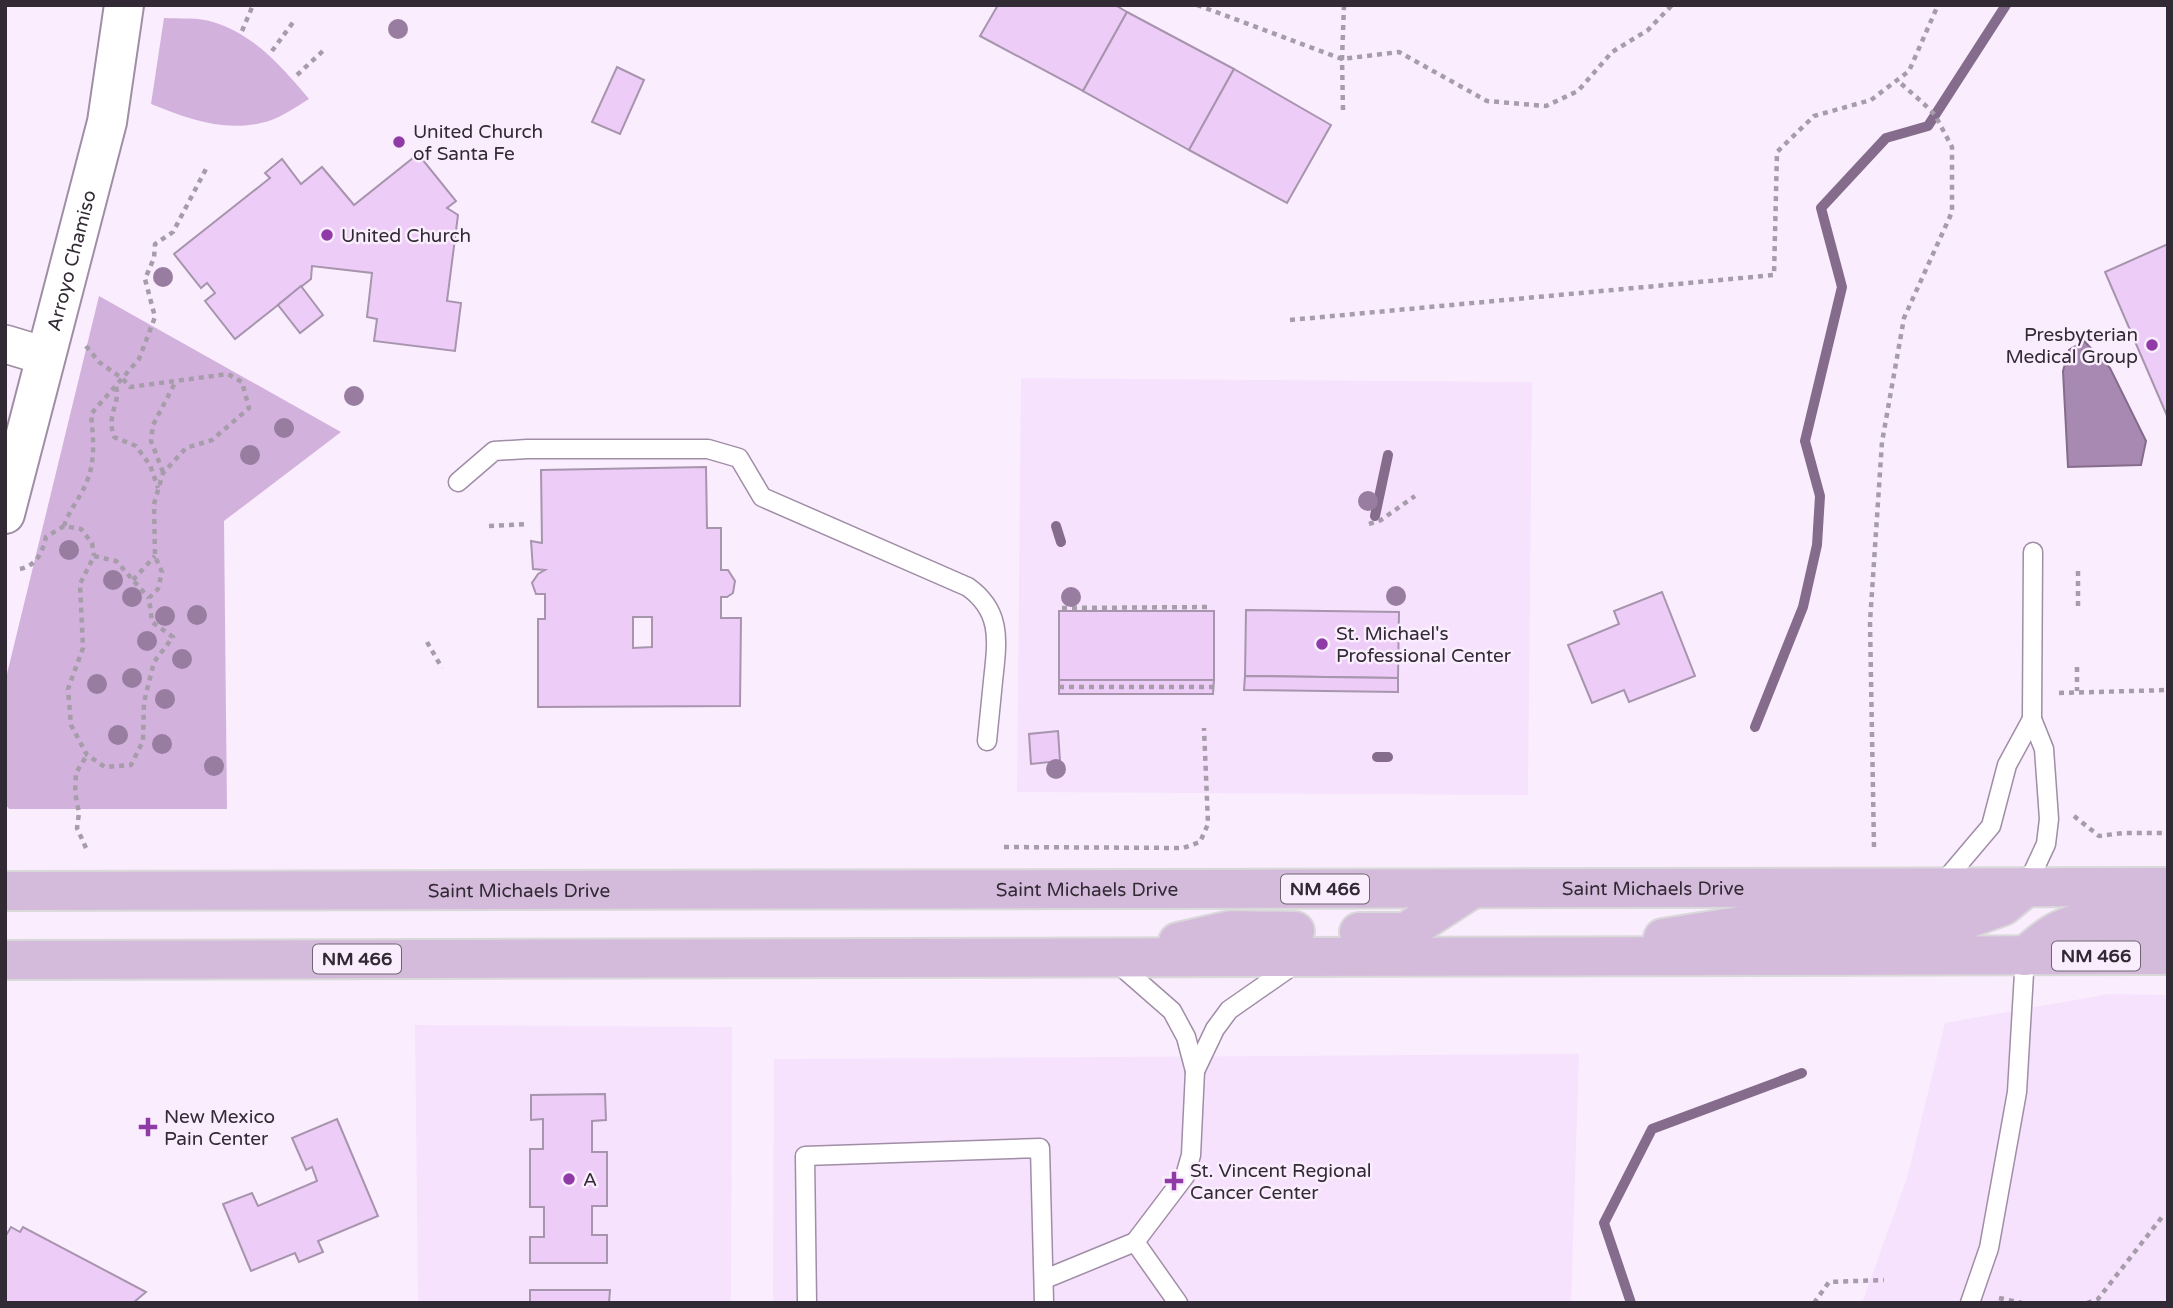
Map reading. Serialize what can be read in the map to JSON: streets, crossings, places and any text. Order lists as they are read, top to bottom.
{
  "streets": {
    "main road": ["Saint Michaels Drive", "NM 466"],
    "street": ["Arroyo Chamiso"]
  },
  "places": {
    "other": [
      "United Church of Santa Fe",
      "United Church",
      "Presbyterian Medical Group",
      "St. Michael's Professional Center",
      "A"
    ],
    "health": ["New Mexico Pain Center", "St. Vincent Regional Cancer Center"]
  }
}
